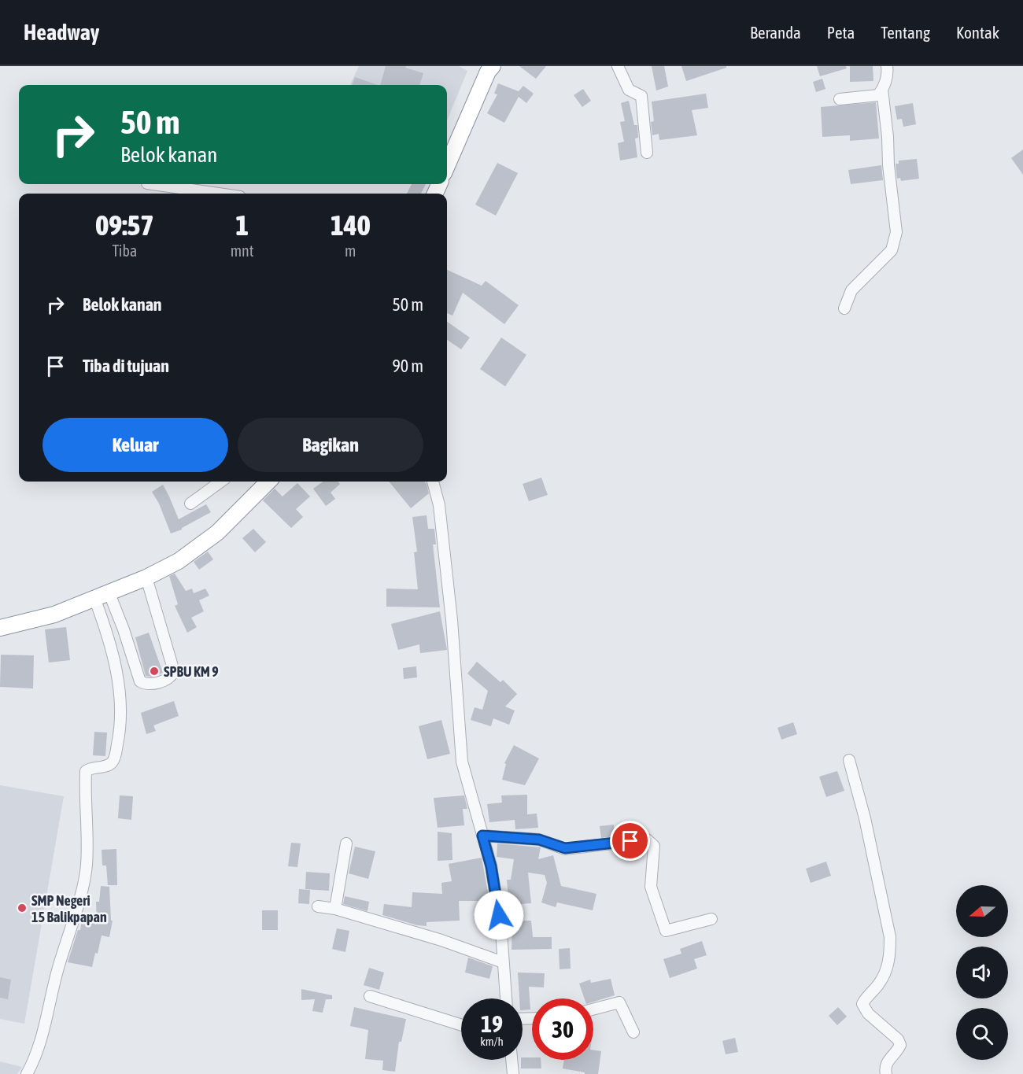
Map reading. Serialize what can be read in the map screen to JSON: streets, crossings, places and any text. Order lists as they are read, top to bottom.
{
  "places": ["SPBU KM 9", "SMP Negeri 15 Balikpapan"],
  "north": "left",
  "page": {
    "header": "Headway",
    "nav": [
      "Beranda",
      "Peta",
      "Tentang",
      "Kontak"
    ],
    "turn": ["50 m", "Belok kanan"],
    "eta": [
      "09:57",
      "Tiba",
      "1",
      "mnt",
      "140",
      "m"
    ],
    "list": [
      {
        "name": "Belok kanan",
        "value": "50 m"
      },
      {
        "name": "Tiba di tujuan",
        "value": "90 m"
      }
    ],
    "buttons": ["Keluar", "Bagikan"],
    "speed": "19 km/h",
    "limit": "30"
  }
}
